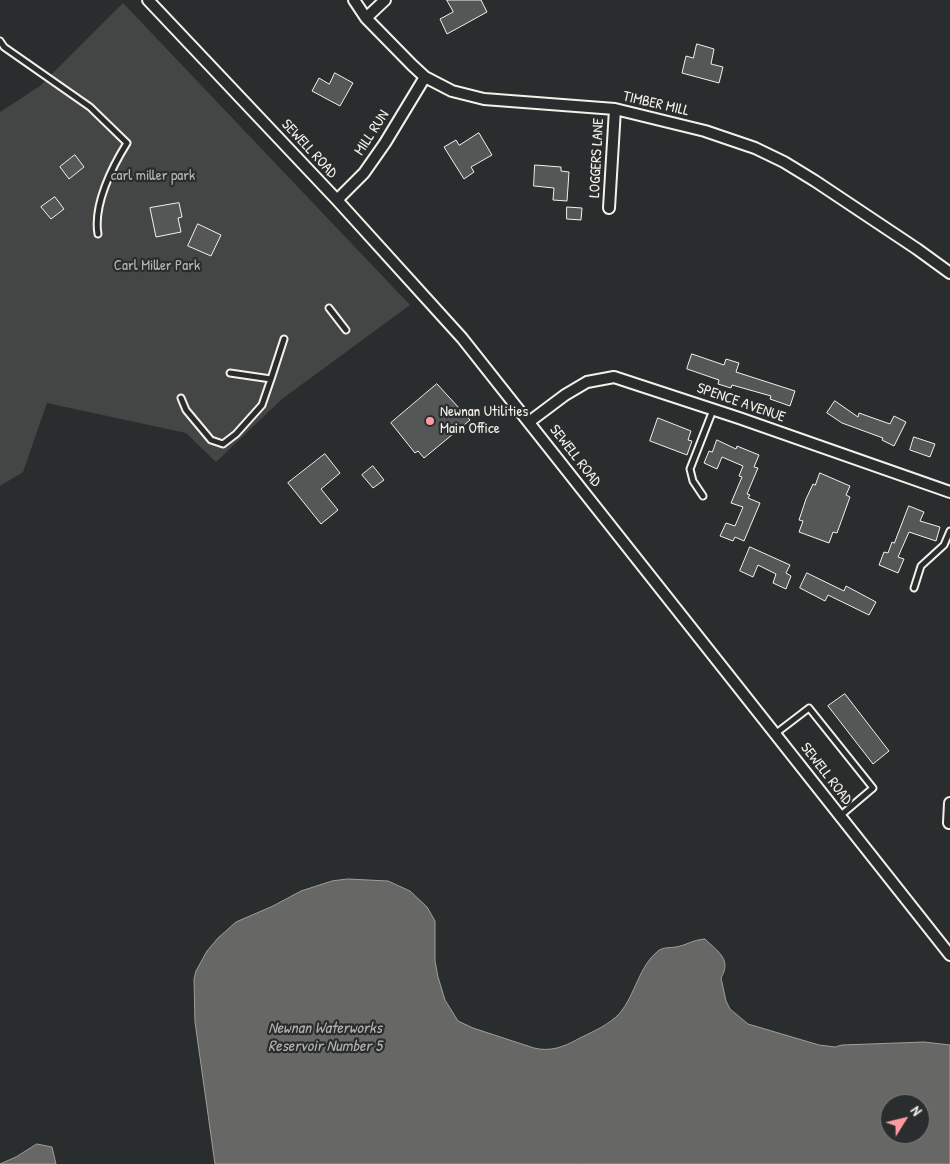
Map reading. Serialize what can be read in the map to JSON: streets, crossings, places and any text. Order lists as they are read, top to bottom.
{
  "streets": {
    "street": [
      "TIMBER MILL",
      "MILL RUN",
      "SEWELL ROAD",
      "LOGGERS LANE",
      "SPENCE AVENUE"
    ]
  },
  "crossings": [
    ["TIMBER MILL", "MILL RUN"],
    ["TIMBER MILL", "LOGGERS LANE"],
    ["MILL RUN", "SEWELL ROAD"],
    ["SEWELL ROAD", "SPENCE AVENUE"]
  ],
  "water": ["Newnan Waterworks Reservoir Number 5"],
  "parks": ["carl miller park", "Carl Miller Park"],
  "places": ["Newnan Utilities Main Office"],
  "north": "top right"
}
